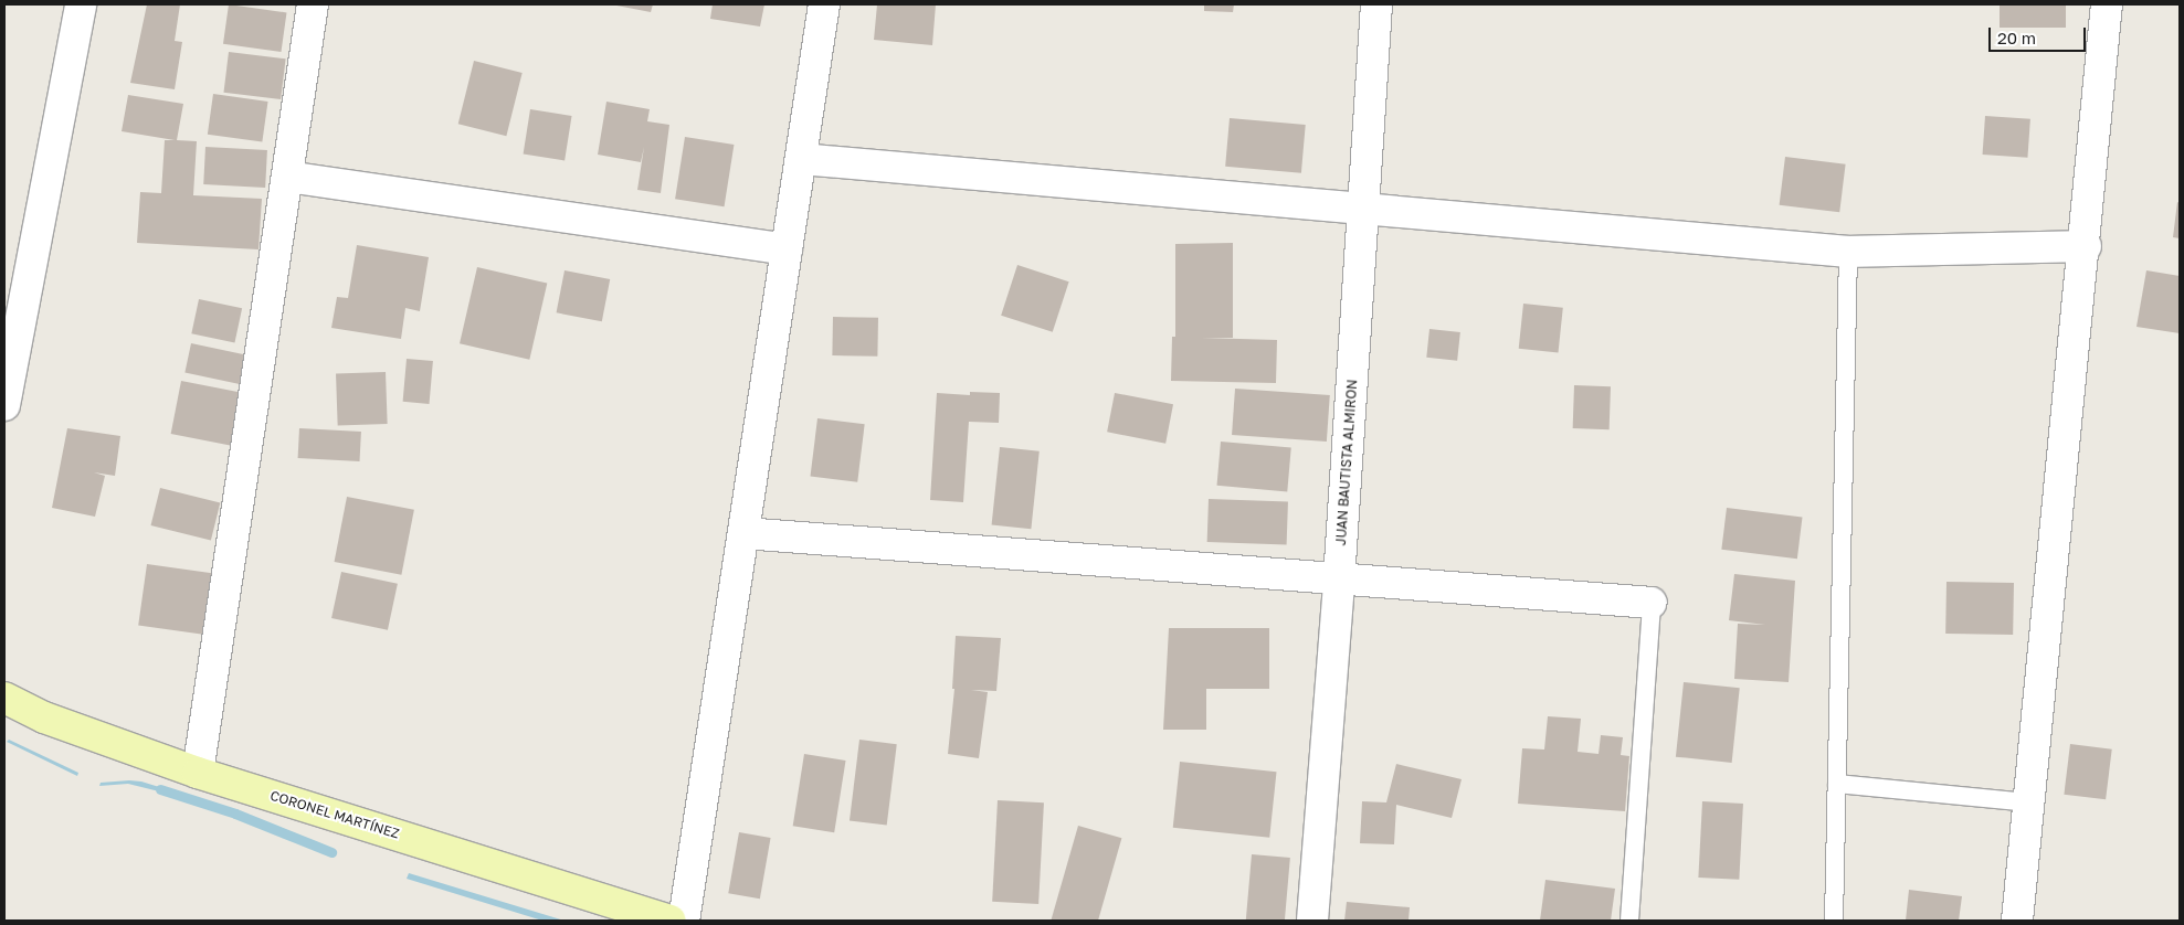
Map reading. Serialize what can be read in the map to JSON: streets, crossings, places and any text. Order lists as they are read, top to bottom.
{
  "streets": {
    "main road": ["CORONEL MARTÍNEZ"],
    "street": ["JUAN BAUTISTA ALMIRON"]
  },
  "scale_bar": "20 m"
}
